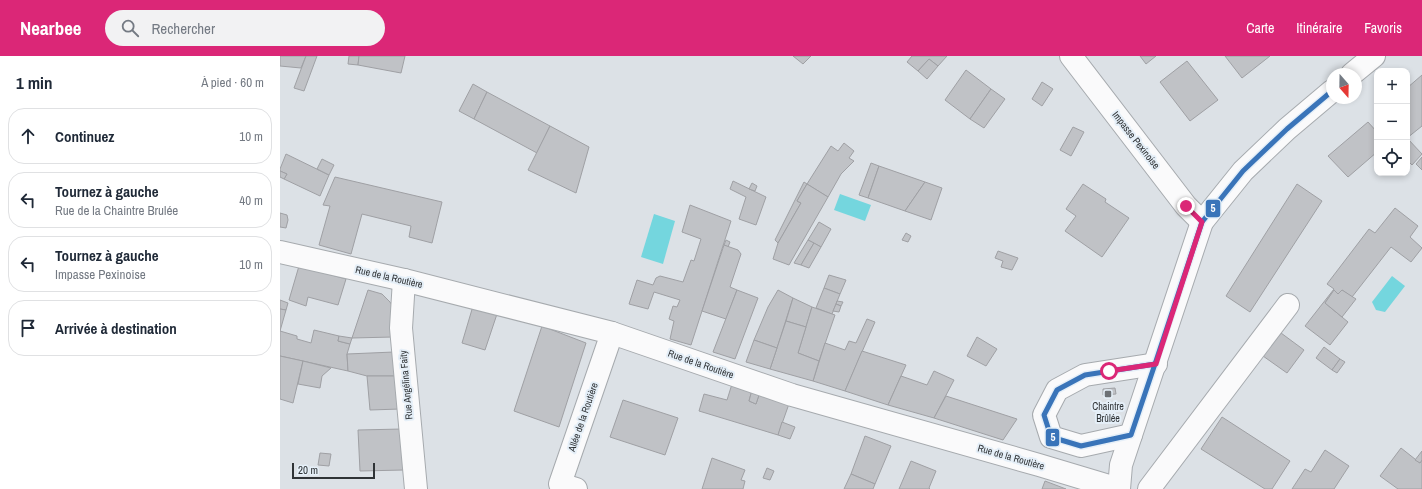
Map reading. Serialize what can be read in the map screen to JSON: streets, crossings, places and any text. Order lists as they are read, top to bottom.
{
  "streets": {
    "street": [
      "Impasse Pexinoise",
      "Rue de la Routière",
      "Rue Angélina Faity",
      "Allée de la Routière"
    ]
  },
  "crossings": [
    ["Rue de la Routière", "Rue Angélina Faity"],
    ["Rue de la Routière", "Allée de la Routière"]
  ],
  "places": {
    "transit": ["Chaintre Brûlée"]
  },
  "lines": ["transit line 5"],
  "scale_bar": "20 m",
  "north": "bottom",
  "page": {
    "header": "Nearbee",
    "search": "Rechercher",
    "nav": ["Carte", "Itinéraire", "Favoris"],
    "heading": ["1 min", "À pied · 60 m"],
    "map_buttons": ["+", "−"],
    "list": [
      ["Continuez", "10 m"],
      ["Tournez à gauche", "Rue de la Chaintre Brulée", "40 m"],
      ["Tournez à gauche", "Impasse Pexinoise", "10 m"],
      "Arrivée à destination"
    ],
    "scale": "20 m"
  }
}
